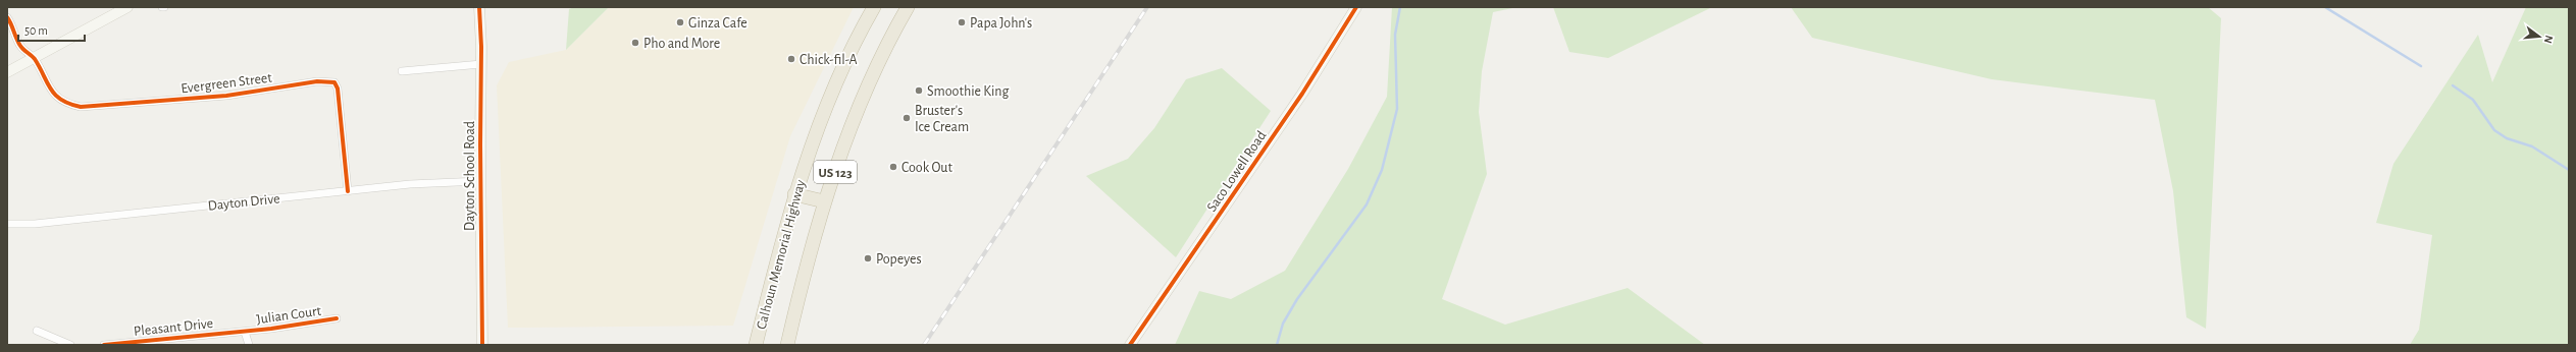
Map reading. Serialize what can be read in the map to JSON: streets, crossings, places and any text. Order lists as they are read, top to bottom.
{
  "streets": {
    "highway": ["US 123", "Calhoun Memorial Highway"],
    "street": [
      "Evergreen Street",
      "Saco Lowell Road",
      "Dayton School Road",
      "Dayton Drive",
      "Julian Court",
      "Pleasant Drive"
    ]
  },
  "crossings": [
    ["Evergreen Street", "Dayton Drive"],
    ["Dayton School Road", "Dayton Drive"],
    ["Julian Court", "Pleasant Drive"]
  ],
  "places": [
    "Ginza Cafe",
    "Papa John's",
    "Pho and More",
    "Chick-fil-A",
    "Smoothie King",
    "Bruster's Ice Cream",
    "Cook Out",
    "Popeyes"
  ],
  "scale_bar": "50 m",
  "north": "right"
}
